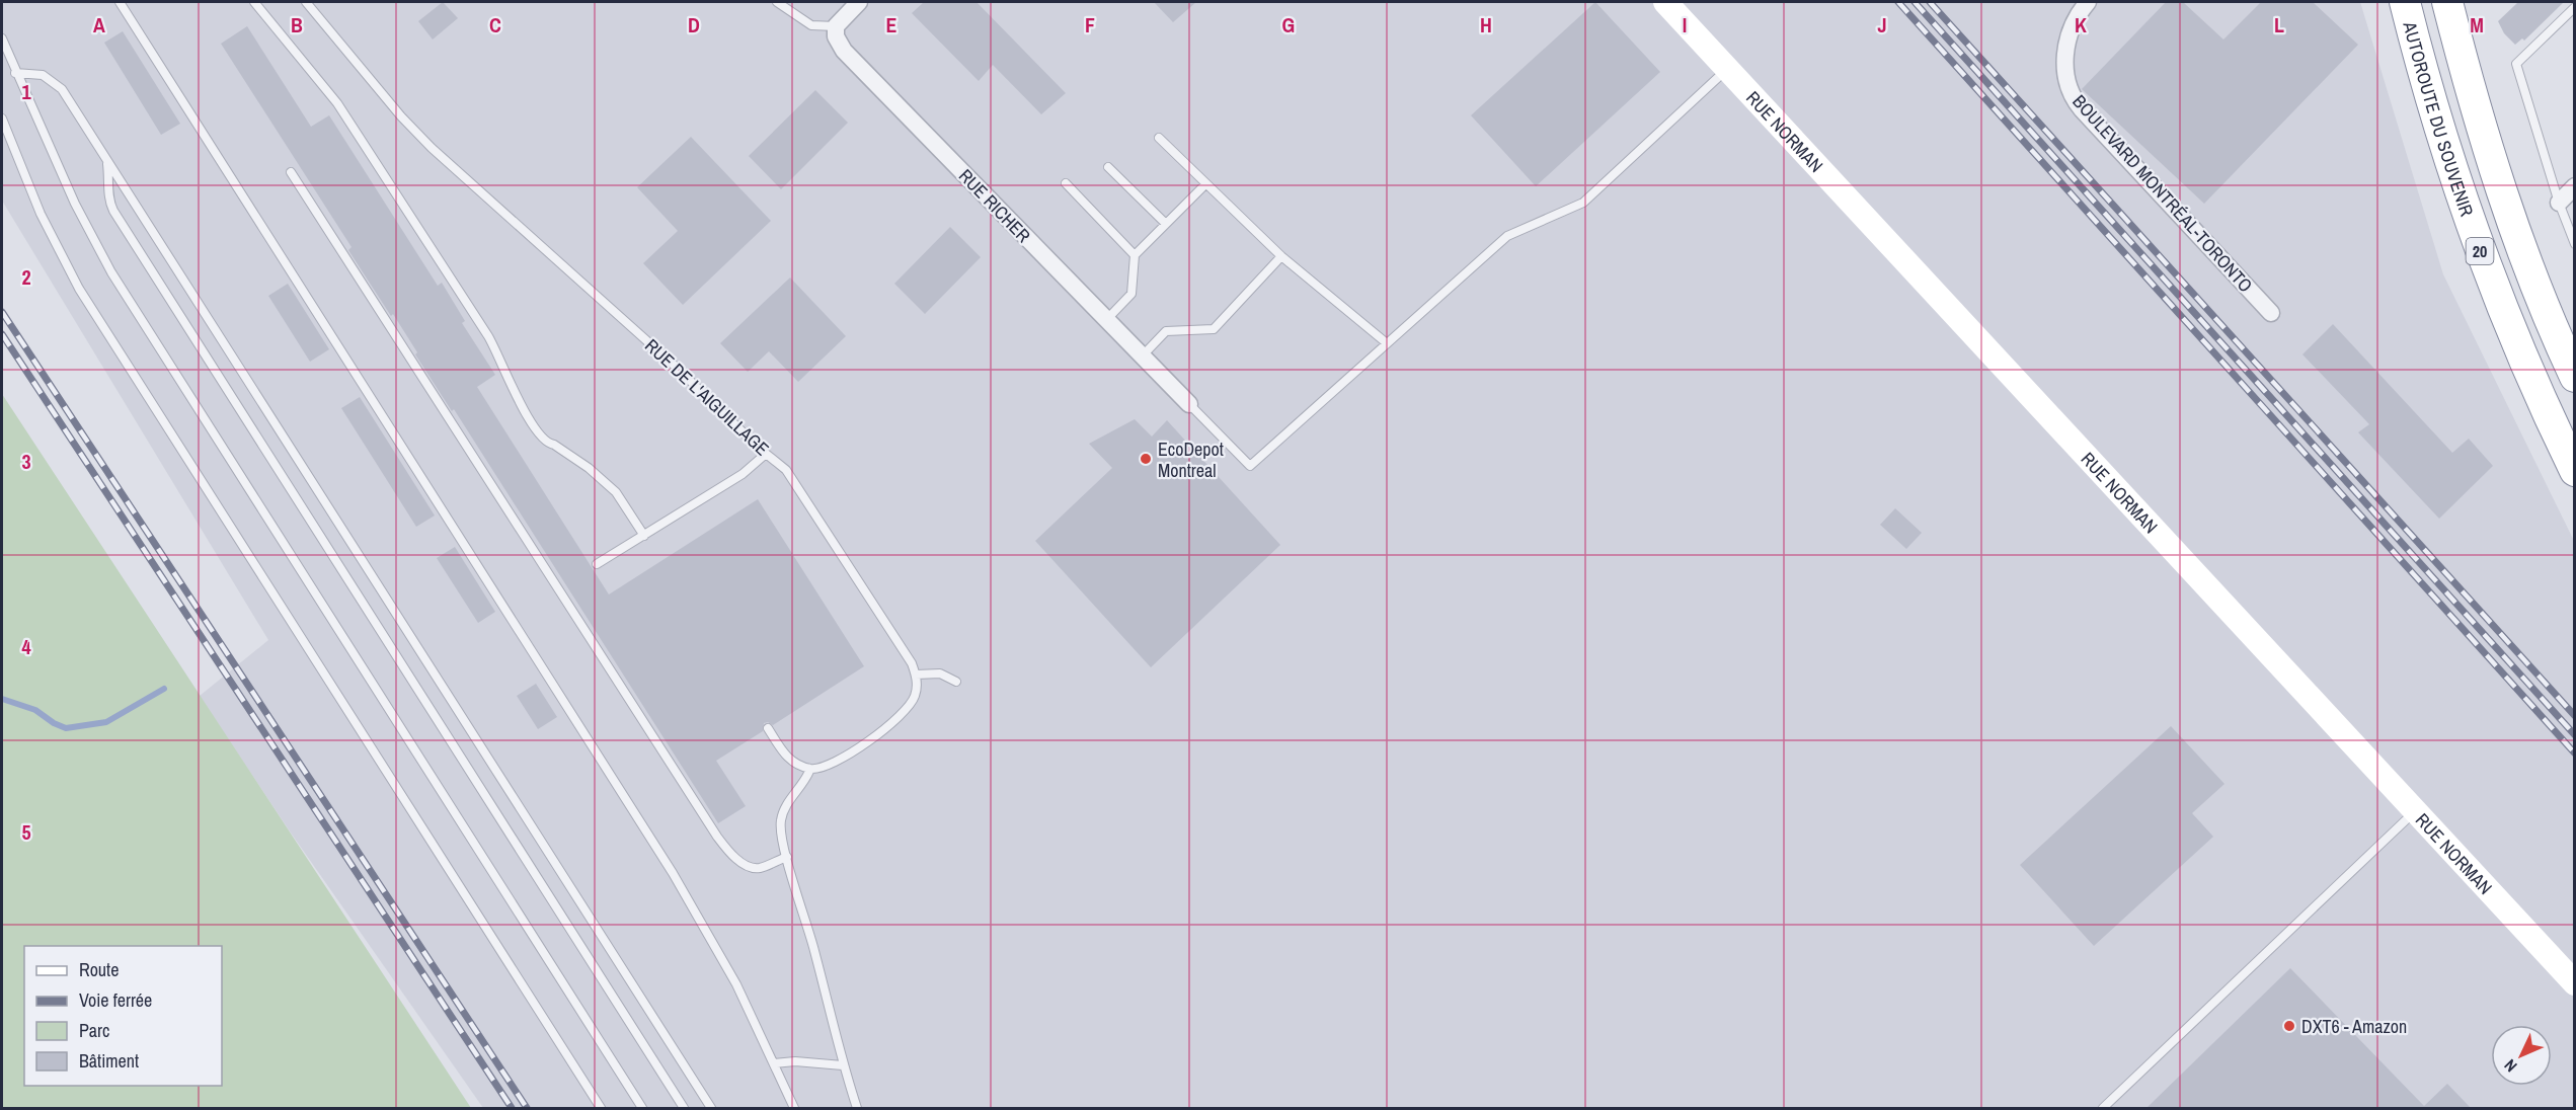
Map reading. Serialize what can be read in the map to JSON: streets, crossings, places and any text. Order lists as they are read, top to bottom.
{
  "streets": {
    "highway": ["AUTOROUTE DU SOUVENIR", "20"],
    "street": ["RUE NORMAN", "BOULEVARD MONTRÉAL-TORONTO", "RUE RICHER"],
    "lane": ["RUE DE L'AIGUILLAGE"]
  },
  "places": ["EcoDepot Montreal", "DXT6 - Amazon"],
  "legend": [
    "Route",
    "Voie ferrée",
    "Parc",
    "Bâtiment"
  ],
  "north": "bottom left",
  "grid": {
    "columns": [
      "A",
      "B",
      "C",
      "D",
      "E",
      "F",
      "G",
      "H",
      "I",
      "J",
      "K",
      "L",
      "M"
    ],
    "rows": [
      "1",
      "2",
      "3",
      "4",
      "5"
    ]
  }
}
